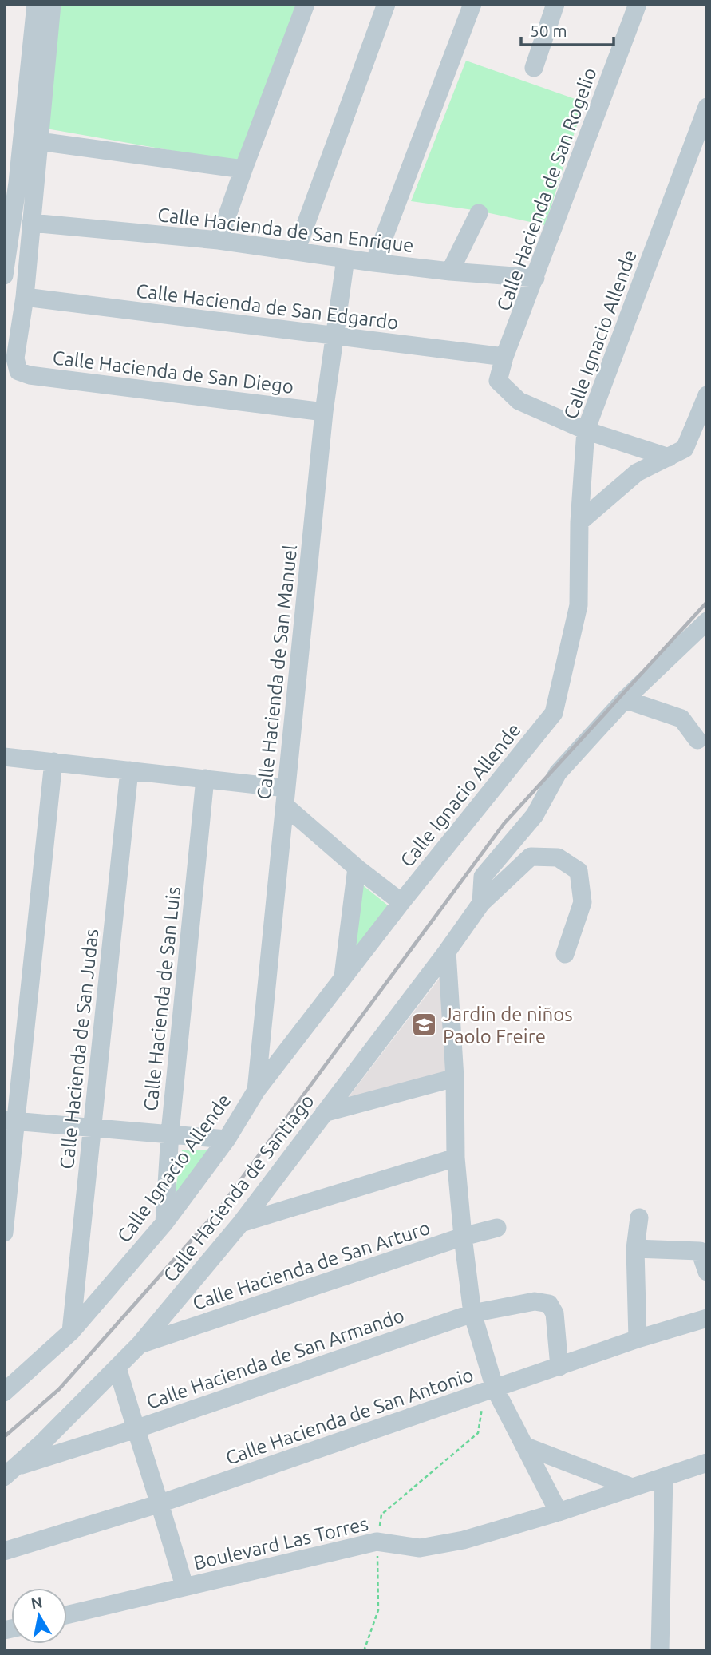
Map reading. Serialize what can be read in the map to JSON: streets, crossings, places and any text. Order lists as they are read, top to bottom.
{
  "streets": {
    "street": [
      "Calle Hacienda de San Rogelio",
      "Calle Hacienda de San Enrique",
      "Calle Hacienda de San Edgardo",
      "Calle Ignacio Allende",
      "Calle Hacienda de San Diego",
      "Calle Hacienda de San Manuel",
      "Calle Hacienda de San Luis",
      "Calle Hacienda de San Judas",
      "Calle Hacienda de Santiago",
      "Calle Hacienda de San Arturo",
      "Calle Hacienda de San Armando",
      "Calle Hacienda de San Antonio",
      "Boulevard Las Torres"
    ]
  },
  "crossings": [
    ["Calle Hacienda de San Rogelio", "Calle Hacienda de San Enrique"],
    ["Calle Hacienda de San Rogelio", "Calle Hacienda de San Edgardo"],
    ["Calle Hacienda de San Rogelio", "Calle Ignacio Allende"],
    ["Calle Hacienda de San Enrique", "Calle Hacienda de San Manuel"],
    ["Calle Hacienda de San Edgardo", "Calle Hacienda de San Diego"],
    ["Calle Hacienda de San Edgardo", "Calle Hacienda de San Manuel"],
    ["Calle Ignacio Allende", "Calle Hacienda de San Manuel"],
    ["Calle Ignacio Allende", "Calle Hacienda de San Luis"],
    ["Calle Ignacio Allende", "Calle Hacienda de San Judas"],
    ["Calle Hacienda de San Diego", "Calle Hacienda de San Manuel"],
    ["Calle Hacienda de Santiago", "Calle Hacienda de San Arturo"],
    ["Calle Hacienda de Santiago", "Calle Hacienda de San Armando"],
    ["Calle Hacienda de San Armando", "Calle Hacienda de San Antonio"]
  ],
  "places": {
    "school or university": ["Jardin de niños Paolo Freire"]
  },
  "scale_bar": "50 m",
  "north": "top"
}
